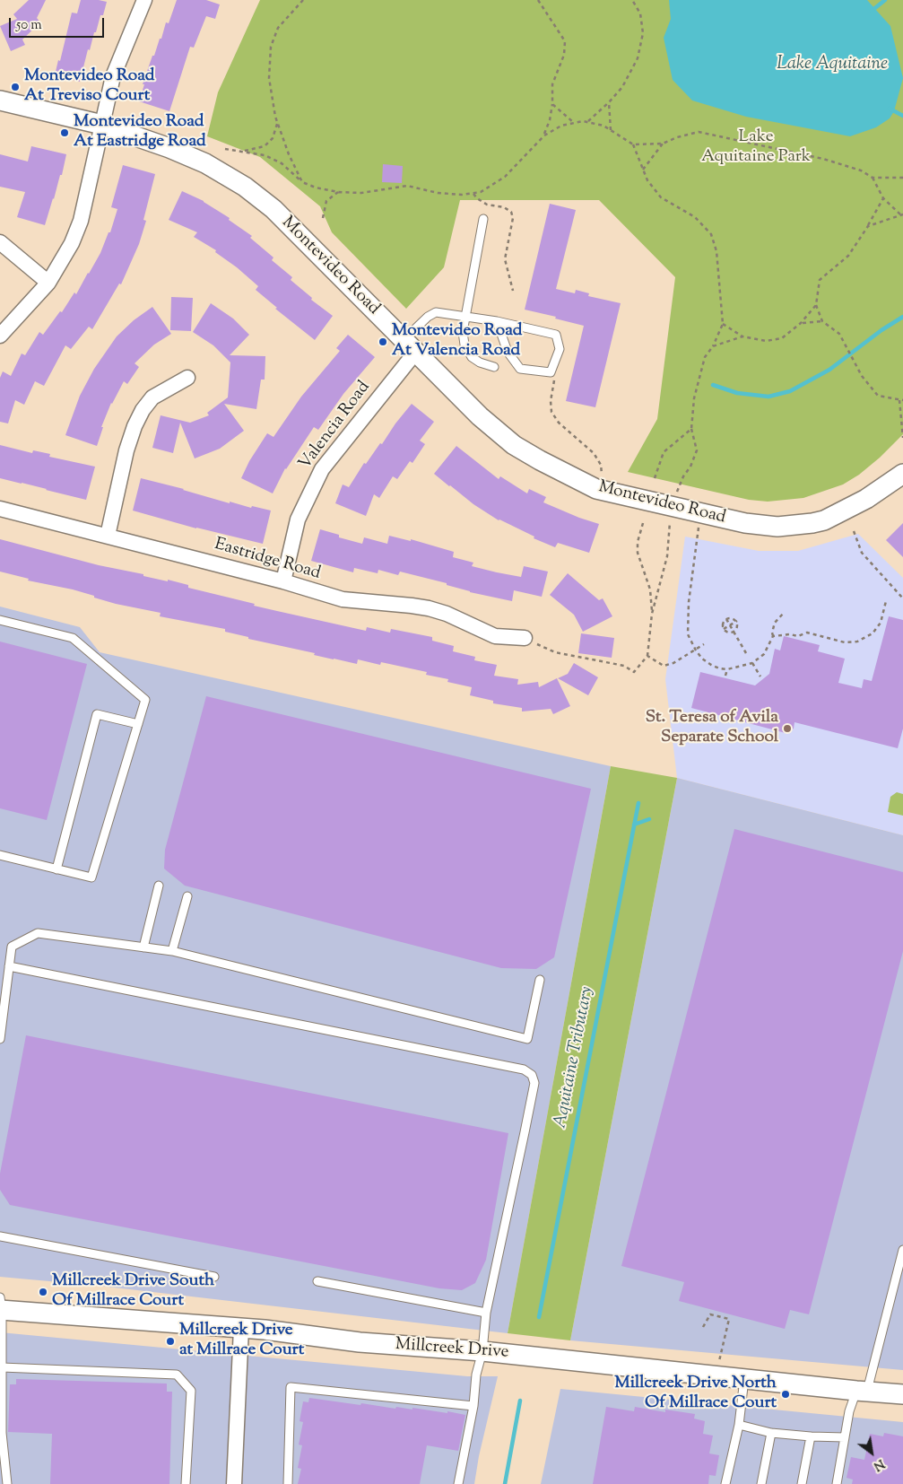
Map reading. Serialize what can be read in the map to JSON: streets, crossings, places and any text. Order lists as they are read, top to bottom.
{
  "streets": {
    "street": [
      "Montevideo Road",
      "Valencia Road",
      "Eastridge Road",
      "Millcreek Drive"
    ]
  },
  "crossings": [
    ["Montevideo Road", "Valencia Road"],
    ["Valencia Road", "Eastridge Road"]
  ],
  "water": ["Lake Aquitaine", "Aquitaine Tributary"],
  "parks": ["Lake Aquitaine Park"],
  "places": [
    "Montevideo Road At Treviso Court",
    "Montevideo Road At Eastridge Road",
    "Montevideo Road At Valencia Road",
    "St. Teresa of Avila Separate School",
    "Millcreek Drive South Of Millrace Court",
    "Millcreek Drive at Millrace Court",
    "Millcreek Drive North Of Millrace Court"
  ],
  "scale_bar": "50 m",
  "north": "bottom right"
}
